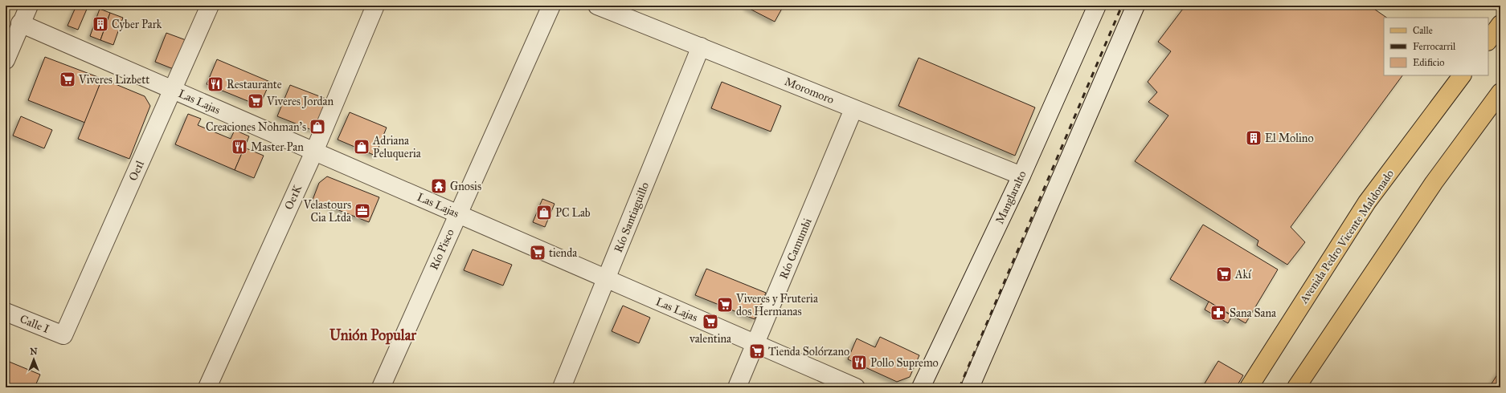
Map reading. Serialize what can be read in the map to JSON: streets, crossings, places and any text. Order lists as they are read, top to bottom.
{
  "streets": {
    "main road": ["Avenida Pedro Vicente Maldonado"],
    "street": [
      "Moromoro",
      "Las Lajas",
      "Oe1l",
      "Oe1K",
      "Manglaralto",
      "Río Santiaguillo",
      "Río Camumbi",
      "Río Pisco",
      "Calle I"
    ]
  },
  "crossings": [
    ["Moromoro", "Manglaralto"],
    ["Moromoro", "Río Santiaguillo"],
    ["Moromoro", "Río Camumbi"],
    ["Las Lajas", "Oe1l"],
    ["Las Lajas", "Oe1K"],
    ["Las Lajas", "Río Santiaguillo"],
    ["Las Lajas", "Río Camumbi"],
    ["Las Lajas", "Río Pisco"],
    ["Oe1l", "Calle I"]
  ],
  "districts": ["Unión Popular"],
  "places": {
    "building": ["Cyber Park", "El Molino"],
    "supermarket": [
      "Viveres Lizbett",
      "Viveres Jordan",
      "tienda",
      "Akí",
      "Viveres y Fruteria dos Hermanas",
      "valentina",
      "Tienda Solórzano"
    ],
    "restaurant": ["Restaurante", "Master Pan", "Pollo Supremo"],
    "shop": ["Creaciones Nohman's", "Adriana Peluqueria", "PC Lab"],
    "temple": ["Gnosis"],
    "office": ["Velastours Cia Ltda"],
    "pharmacy": ["Sana Sana"]
  },
  "legend": ["Calle", "Ferrocarril", "Edificio"],
  "north": "top"
}
